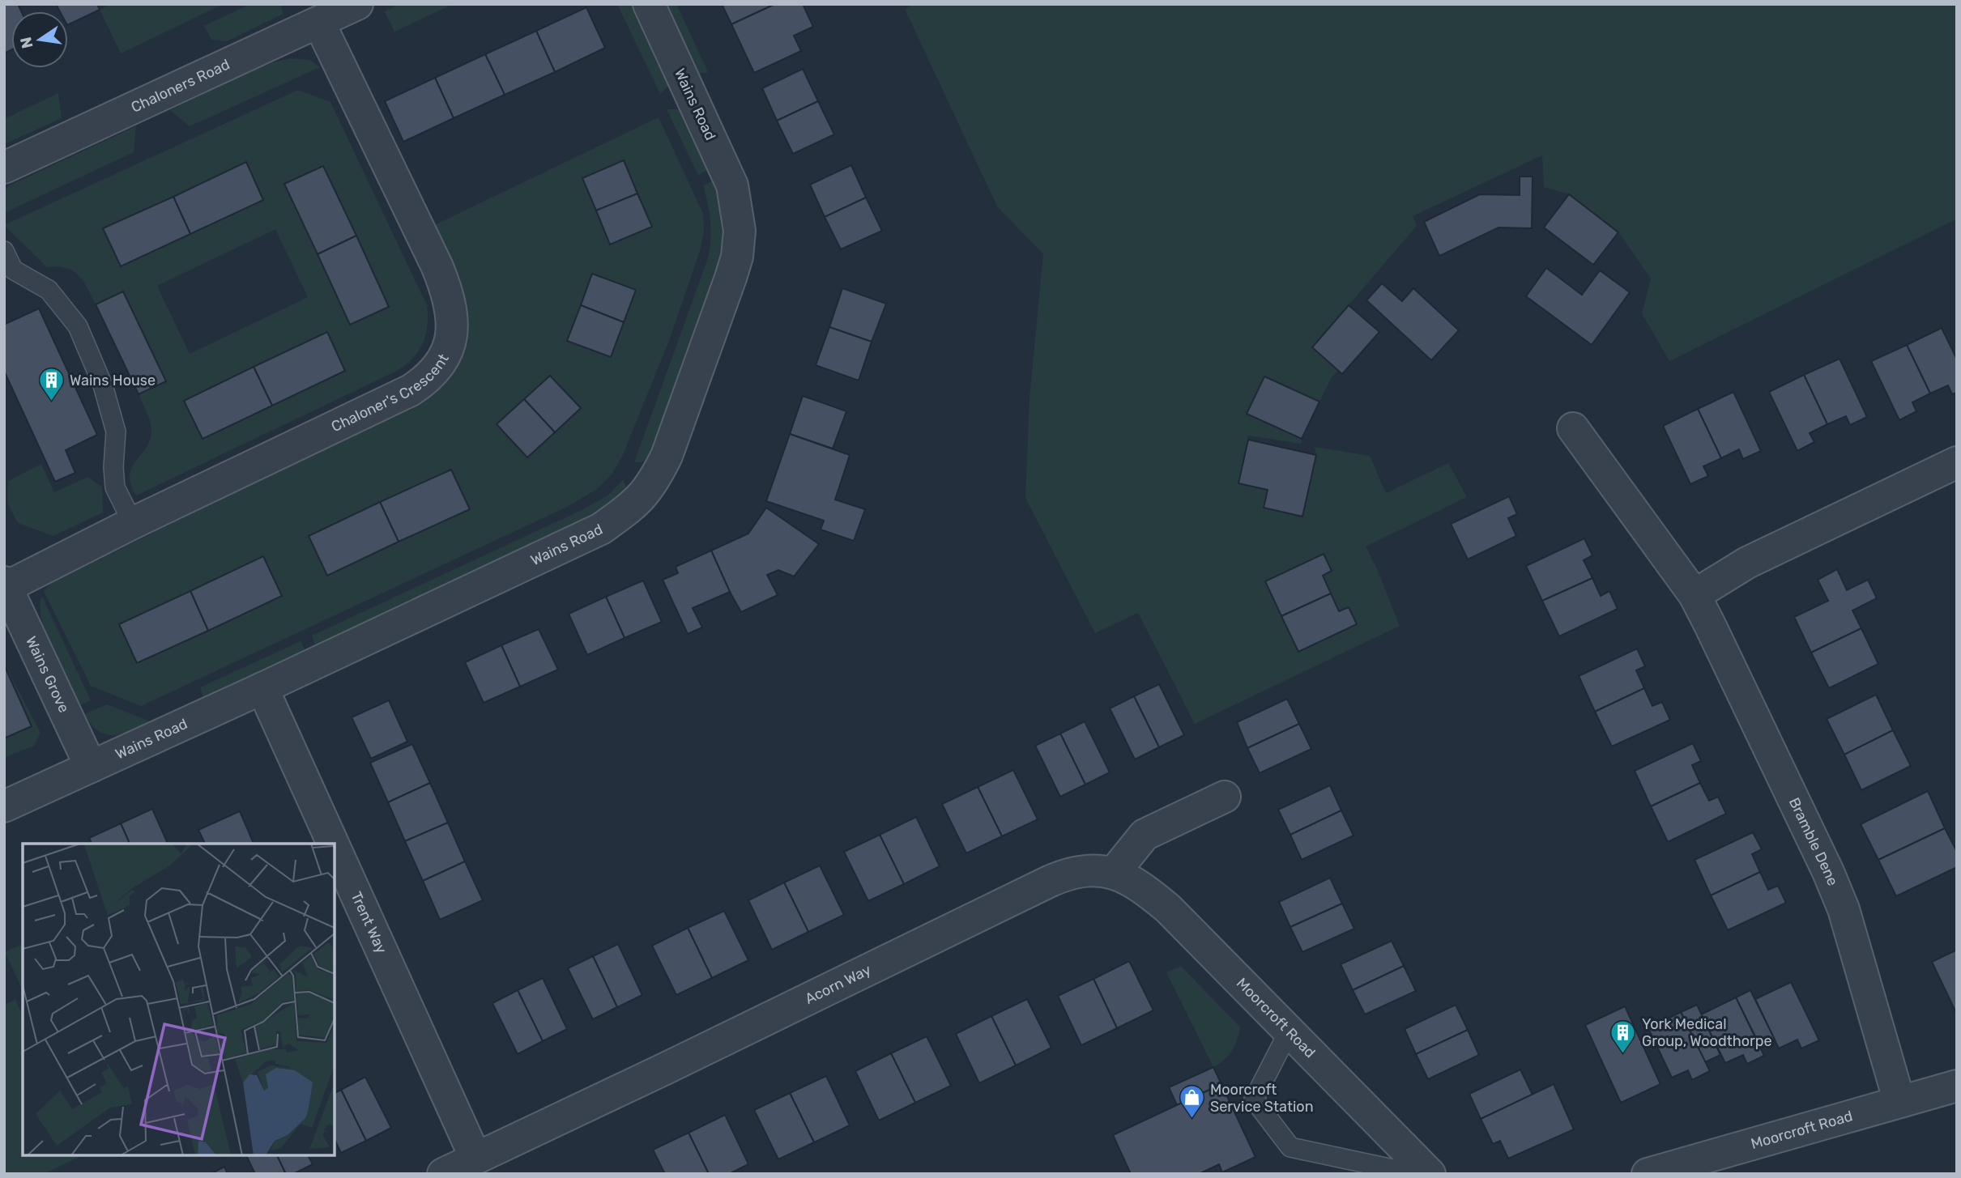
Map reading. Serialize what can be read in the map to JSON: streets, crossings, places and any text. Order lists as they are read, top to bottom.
{
  "streets": {
    "street": [
      "Chaloners Road",
      "Wains Road",
      "Chaloner's Crescent",
      "Wains Grove",
      "Bramble Dene",
      "Trent Way",
      "Acorn Way",
      "Moorcroft Road"
    ]
  },
  "crossings": [
    ["Chaloners Road", "Chaloner's Crescent"],
    ["Wains Road", "Wains Grove"],
    ["Wains Road", "Trent Way"],
    ["Chaloner's Crescent", "Wains Grove"],
    ["Bramble Dene", "Moorcroft Road"],
    ["Trent Way", "Acorn Way"],
    ["Acorn Way", "Moorcroft Road"]
  ],
  "places": {
    "building": ["Wains House", "York Medical Group, Woodthorpe"],
    "shop": ["Moorcroft Service Station"]
  },
  "north": "left"
}
